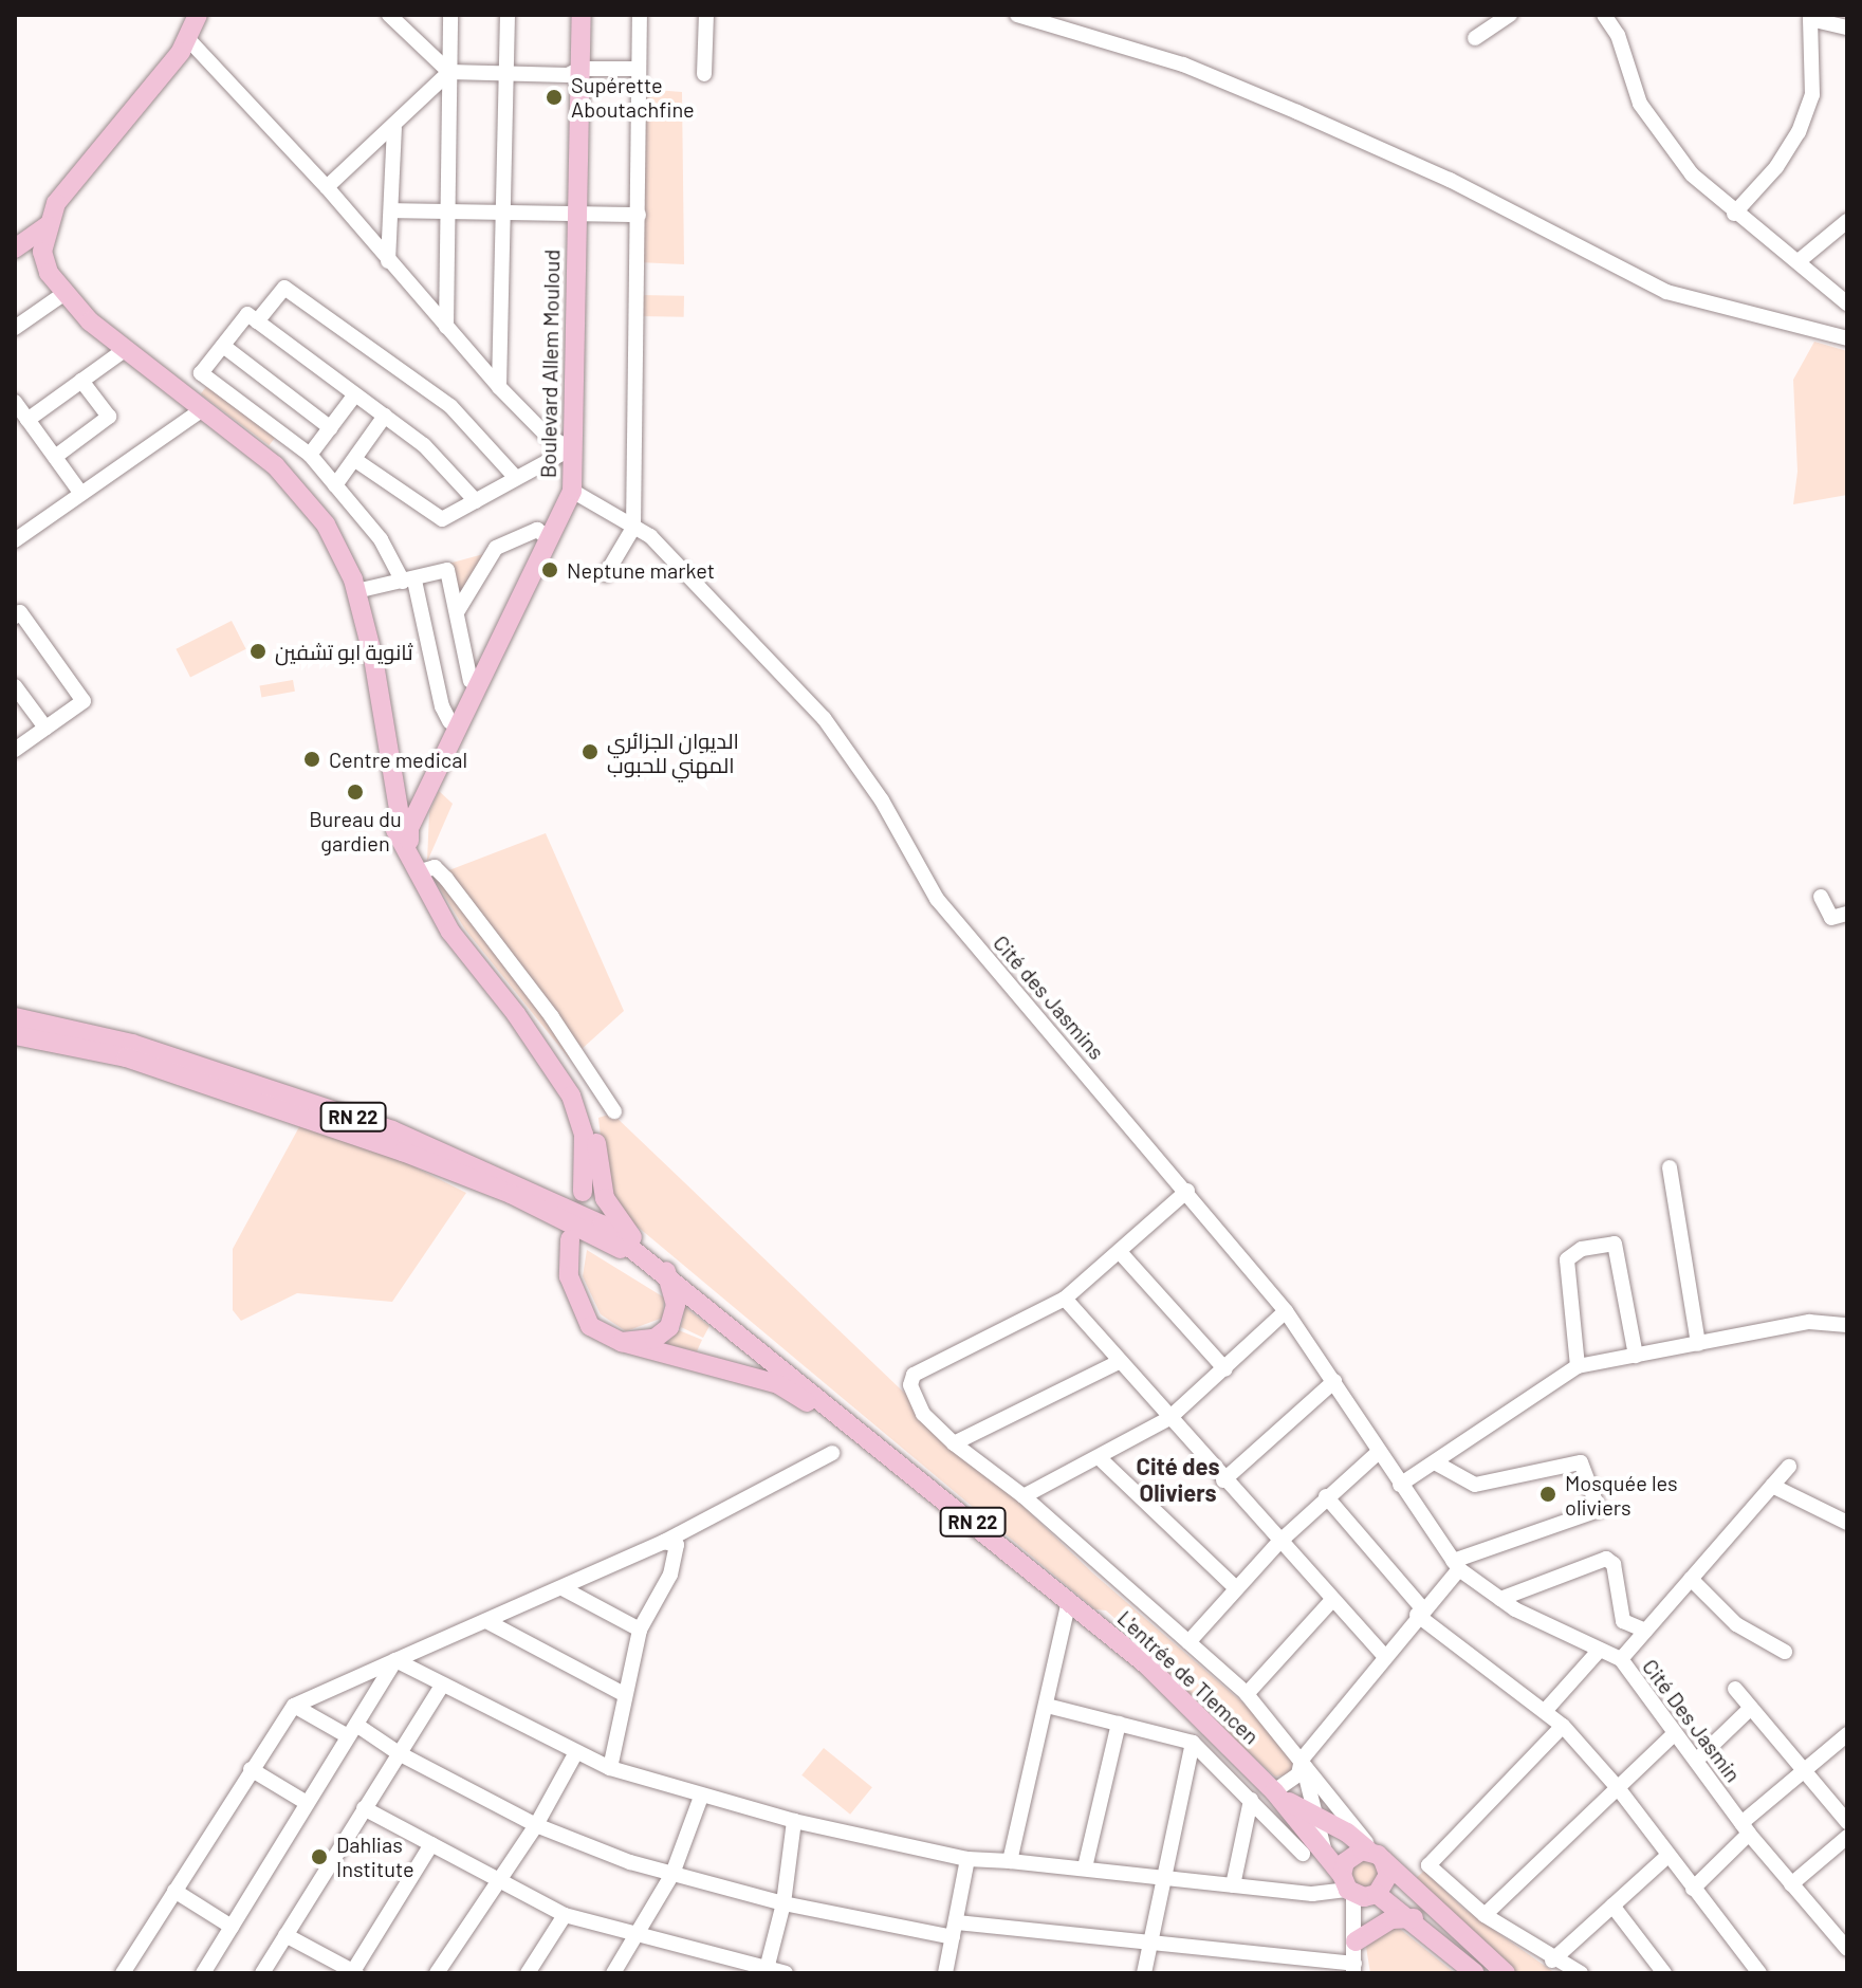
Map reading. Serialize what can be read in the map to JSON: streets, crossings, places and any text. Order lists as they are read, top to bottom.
{
  "streets": {
    "main road": ["Boulevard Allem Mouloud", "RN 22", "L'entrée de Tlemcen"],
    "street": ["Cité des Jasmins", "Cité Des Jasmin"]
  },
  "crossings": [
    ["Boulevard Allem Mouloud", "Cité des Jasmins"],
    ["Cité des Jasmins", "Cité Des Jasmin"],
    ["RN 22", "L'entrée de Tlemcen"]
  ],
  "districts": ["Cité des Oliviers"],
  "places": [
    "Supérette Aboutachfine",
    "Neptune market",
    "ثانوية ابو تشفين",
    "الديوان الجزائري المهني للحبوب",
    "Centre medical",
    "Bureau du gardien",
    "Mosquée les oliviers",
    "Dahlias Institute"
  ]
}
